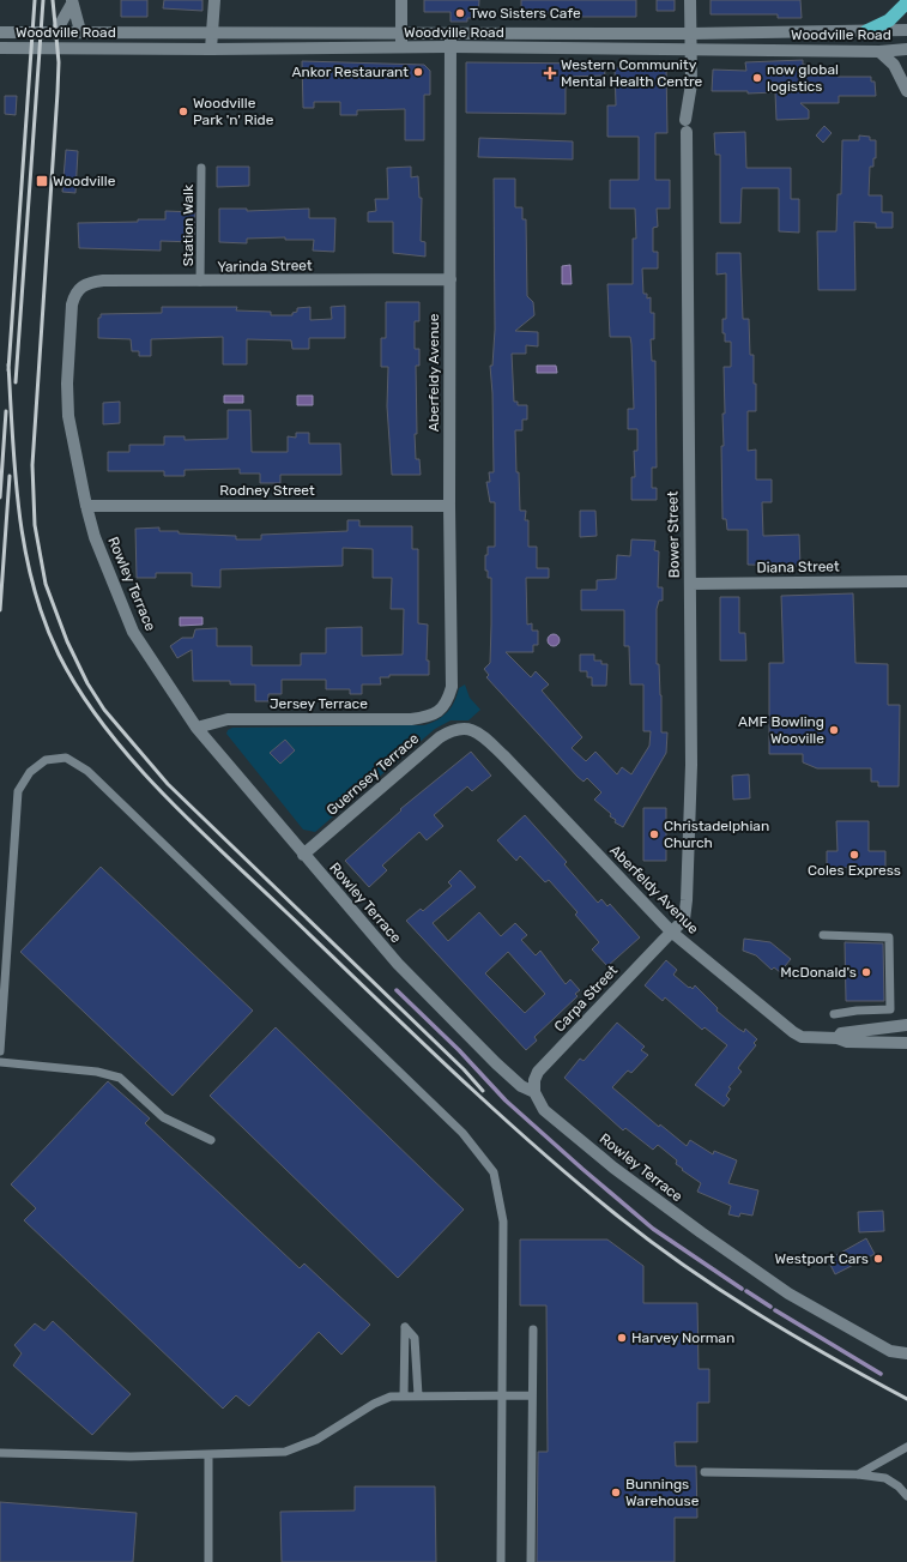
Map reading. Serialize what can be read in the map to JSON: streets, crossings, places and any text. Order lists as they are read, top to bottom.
{
  "streets": {
    "street": [
      "Woodville Road",
      "Yarinda Street",
      "Aberfeldy Avenue",
      "Rodney Street",
      "Bower Street",
      "Diana Street",
      "Rowley Terrace",
      "Jersey Terrace",
      "Guernsey Terrace",
      "Carpa Street"
    ],
    "lane": ["Station Walk"]
  },
  "crossings": [
    ["Woodville Road", "Aberfeldy Avenue"],
    ["Woodville Road", "Bower Street"],
    ["Station Walk", "Yarinda Street"],
    ["Yarinda Street", "Aberfeldy Avenue"],
    ["Yarinda Street", "Rowley Terrace"],
    ["Aberfeldy Avenue", "Rodney Street"],
    ["Aberfeldy Avenue", "Bower Street"],
    ["Aberfeldy Avenue", "Jersey Terrace"],
    ["Aberfeldy Avenue", "Guernsey Terrace"],
    ["Aberfeldy Avenue", "Carpa Street"],
    ["Rodney Street", "Rowley Terrace"],
    ["Bower Street", "Diana Street"],
    ["Bower Street", "Carpa Street"],
    ["Rowley Terrace", "Jersey Terrace"],
    ["Rowley Terrace", "Guernsey Terrace"],
    ["Rowley Terrace", "Carpa Street"]
  ],
  "places": {
    "other": [
      "Two Sisters Cafe",
      "Ankor Restaurant",
      "now global logistics",
      "Woodville Park 'n' Ride",
      "AMF Bowling Wooville",
      "Christadelphian Church",
      "Coles Express",
      "McDonald's",
      "Westport Cars",
      "Harvey Norman",
      "Bunnings Warehouse"
    ],
    "health": ["Western Community Mental Health Centre"],
    "transit": ["Woodville"]
  }
}
